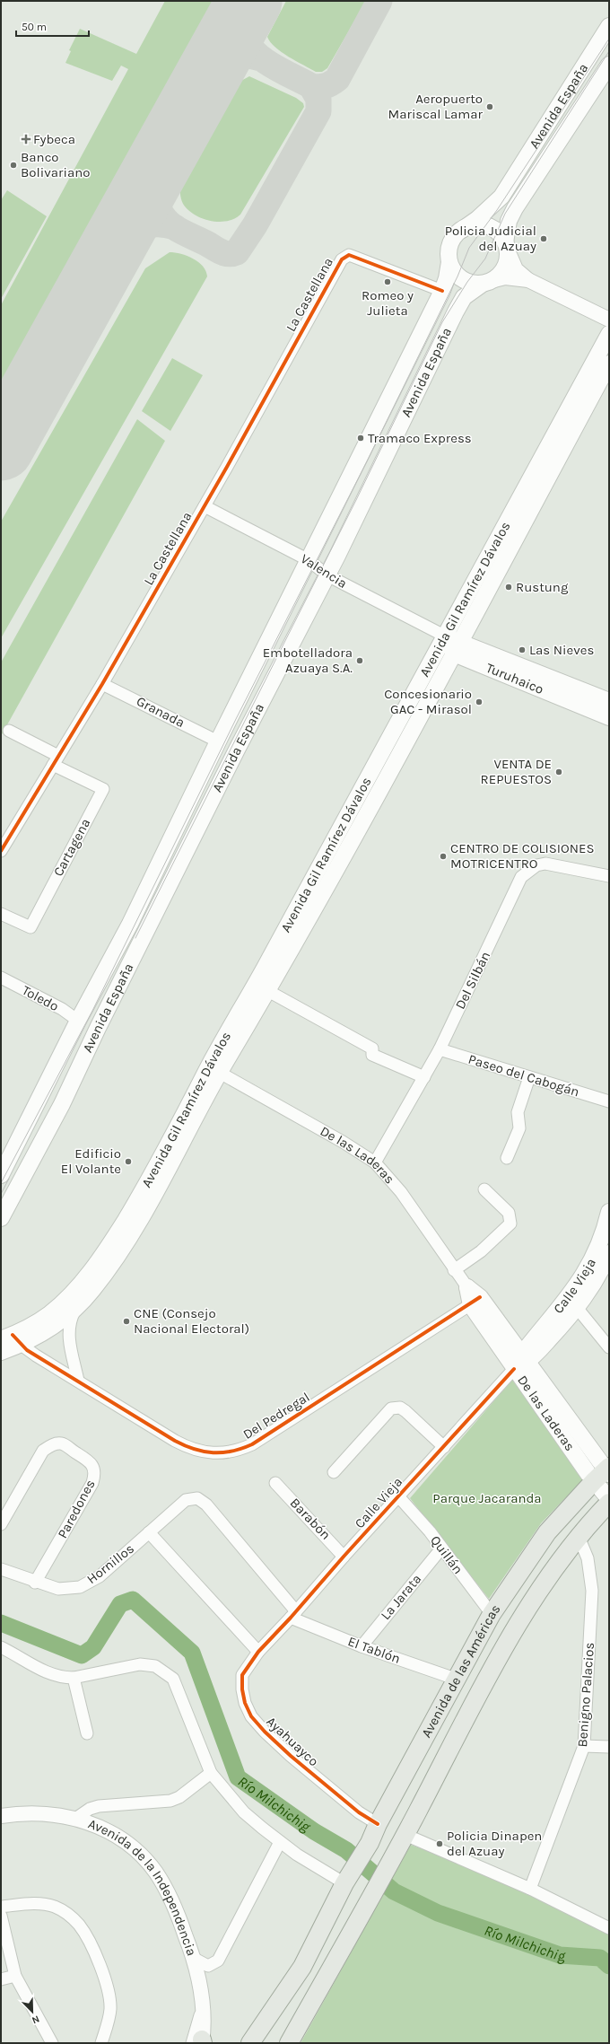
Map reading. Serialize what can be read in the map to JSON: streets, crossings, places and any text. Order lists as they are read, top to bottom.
{
  "streets": {
    "main road": [
      "Avenida España",
      "Avenida Gil Ramírez Dávalos",
      "De las Laderas",
      "Calle Vieja",
      "Avenida de las Américas"
    ],
    "street": [
      "La Castellana",
      "Valencia",
      "Granada",
      "Cartagena",
      "Del Silbán",
      "Toledo",
      "Paseo del Cabogán",
      "Del Pedregal",
      "Paredones",
      "Barabón",
      "Quillán",
      "Hornillos",
      "La Jarata",
      "El Tablón",
      "Benigno Palacios",
      "Ayahuayco",
      "Avenida de la Independencia"
    ]
  },
  "crossings": [
    ["Avenida España", "La Castellana"],
    ["Avenida España", "Valencia"],
    ["Avenida España", "Granada"],
    ["Avenida España", "Toledo"],
    ["La Castellana", "Valencia"],
    ["La Castellana", "Granada"],
    ["La Castellana", "Cartagena"],
    ["Valencia", "Avenida Gil Ramírez Dávalos"],
    ["Avenida Gil Ramírez Dávalos", "De las Laderas"],
    ["Avenida Gil Ramírez Dávalos", "Del Pedregal"],
    ["Del Silbán", "Paseo del Cabogán"],
    ["Del Silbán", "De las Laderas"],
    ["De las Laderas", "Calle Vieja"],
    ["De las Laderas", "Del Pedregal"],
    ["De las Laderas", "Avenida de las Américas"],
    ["Calle Vieja", "Barabón"],
    ["Calle Vieja", "Quillán"],
    ["Calle Vieja", "El Tablón"],
    ["Calle Vieja", "Ayahuayco"],
    ["Paredones", "Hornillos"],
    ["Quillán", "La Jarata"],
    ["Quillán", "Avenida de las Américas"],
    ["Hornillos", "El Tablón"],
    ["La Jarata", "El Tablón"],
    ["El Tablón", "Avenida de las Américas"],
    ["Avenida de las Américas", "Benigno Palacios"],
    ["Avenida de las Américas", "Ayahuayco"]
  ],
  "water": ["Río Milchichig"],
  "parks": ["Parque Jacaranda"],
  "places": {
    "other": [
      "Aeropuerto Mariscal Lamar",
      "Banco Bolivariano",
      "Policia Judicial del Azuay",
      "Romeo y Julieta",
      "Tramaco Express",
      "Rustung",
      "Las Nieves",
      "Embotelladora Azuaya S.A.",
      "Concesionario GAC - Mirasol",
      "VENTA DE REPUESTOS",
      "CENTRO DE COLISIONES MOTRICENTRO",
      "Edificio El Volante",
      "CNE (Consejo Nacional Electoral)",
      "Policia Dinapen del Azuay"
    ],
    "health": ["Fybeca"]
  },
  "scale_bar": "50 m",
  "north": "bottom right"
}
